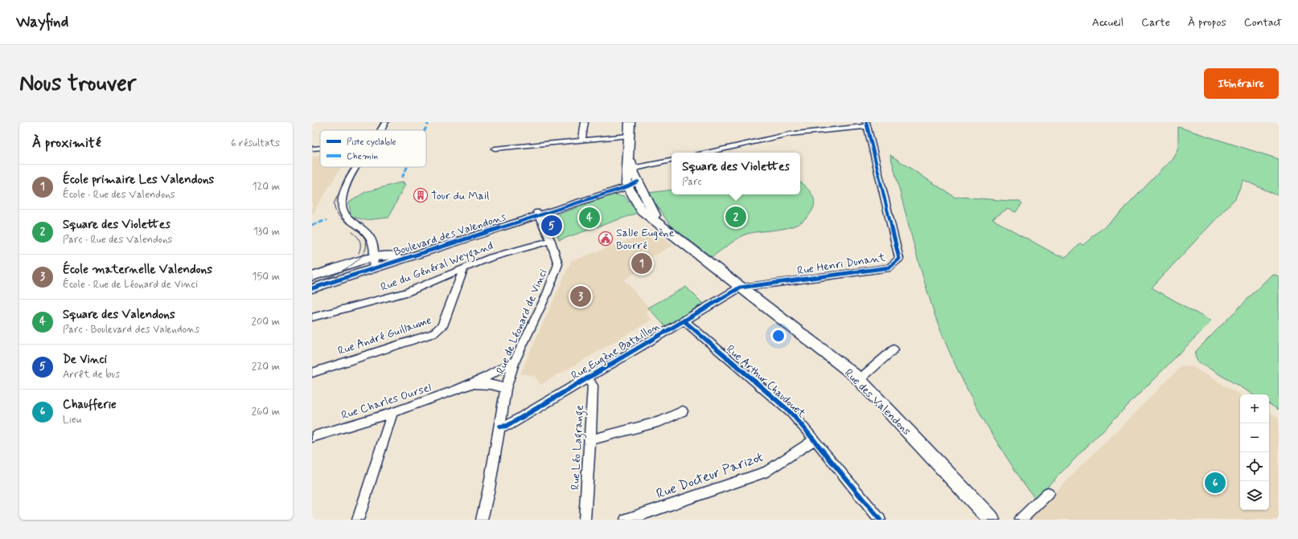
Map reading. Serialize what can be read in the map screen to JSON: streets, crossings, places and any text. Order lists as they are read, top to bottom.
{
  "streets": {
    "main road": ["Rue des Valendons"],
    "street": [
      "Boulevard des Valendons",
      "Rue Henri Dunant",
      "Rue du Général Weygand",
      "Rue de Léonard de Vinci",
      "Rue André Guillaume",
      "Rue Eugène Bataillon",
      "Rue Arthur Chaudouet",
      "Rue Charles Oursel",
      "Rue Léo Lagrange",
      "Rue Docteur Parizot"
    ]
  },
  "crossings": [
    ["Boulevard des Valendons", "Rue de Léonard de Vinci"],
    ["Boulevard des Valendons", "Rue des Valendons"],
    ["Rue Henri Dunant", "Rue Eugène Bataillon"],
    ["Rue Henri Dunant", "Rue des Valendons"],
    ["Rue du Général Weygand", "Rue de Léonard de Vinci"],
    ["Rue du Général Weygand", "Rue André Guillaume"],
    ["Rue de Léonard de Vinci", "Rue Eugène Bataillon"],
    ["Rue de Léonard de Vinci", "Rue Charles Oursel"],
    ["Rue Eugène Bataillon", "Rue Arthur Chaudouet"],
    ["Rue Eugène Bataillon", "Rue des Valendons"],
    ["Rue Eugène Bataillon", "Rue Léo Lagrange"],
    ["Rue Arthur Chaudouet", "Rue Docteur Parizot"]
  ],
  "places": {
    "building": ["Tour du Mail"],
    "public building": ["Salle Eugène Bourré"]
  },
  "legend": ["Piste cyclable", "Chemin"],
  "page": {
    "header": "Wayfind",
    "nav": [
      "Accueil",
      "Carte",
      "À propos",
      "Contact"
    ],
    "buttons": "Itinéraire",
    "title": "Nous trouver",
    "heading": ["À proximité", "6 résultats"],
    "popup": ["Square des Violettes", "Parc"],
    "list": [
      {
        "mark": "1",
        "name": "École primaire Les Valendons",
        "note": "École · Rue des Valendons",
        "value": "120 m"
      },
      {
        "mark": "2",
        "name": "Square des Violettes",
        "note": "Parc · Rue des Valendons",
        "value": "130 m"
      },
      {
        "mark": "3",
        "name": "École maternelle Valendons",
        "note": "École · Rue de Léonard de Vinci",
        "value": "150 m"
      },
      {
        "mark": "4",
        "name": "Square des Valendons",
        "note": "Parc · Boulevard des Valendons",
        "value": "200 m"
      },
      {
        "mark": "5",
        "name": "De Vinci",
        "note": "Arrêt de bus",
        "value": "220 m"
      },
      {
        "mark": "6",
        "name": "Chaufferie",
        "note": "Lieu",
        "value": "260 m"
      }
    ],
    "pins": [
      "2",
      "4",
      "5",
      "1",
      "3",
      "6"
    ],
    "map_buttons": ["+", "−"]
  }
}
